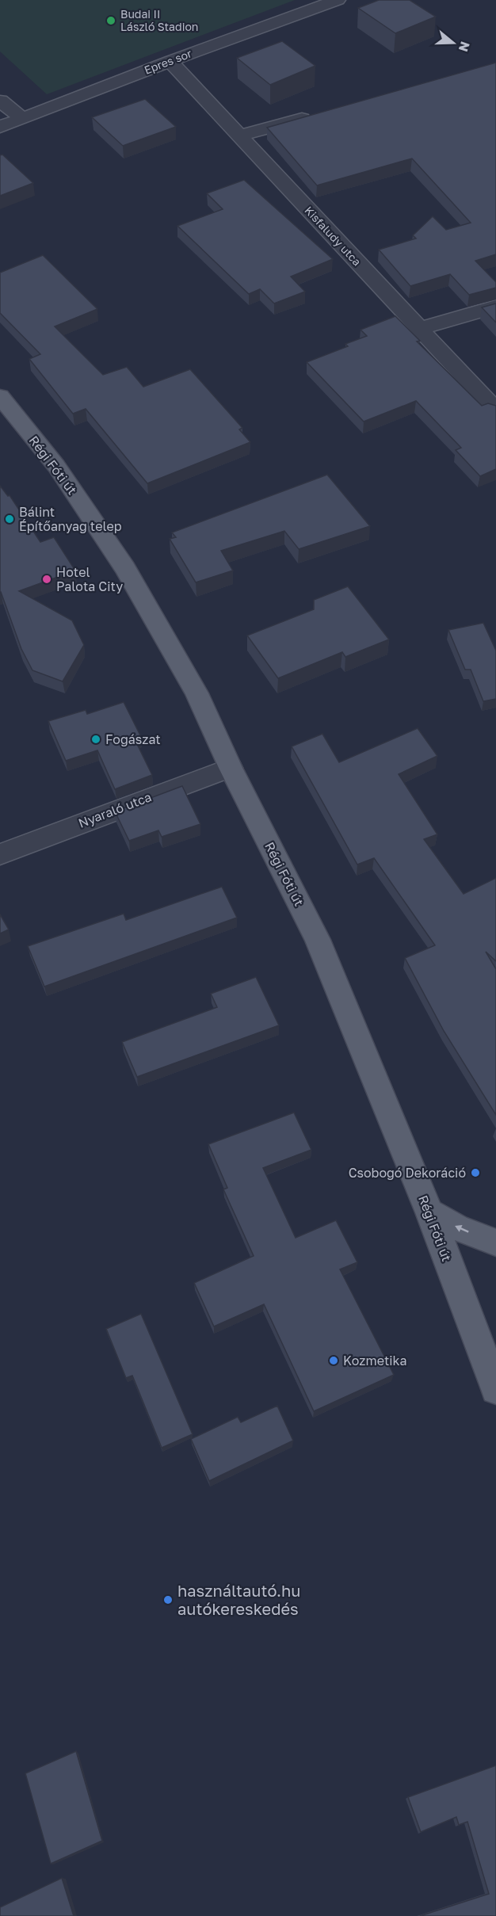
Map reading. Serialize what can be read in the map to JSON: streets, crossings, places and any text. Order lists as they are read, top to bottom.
{
  "streets": {
    "main road": ["Régi Fóti út"],
    "street": ["Epres sor", "Kisfaludy utca", "Nyaraló utca"]
  },
  "crossings": [
    ["Epres sor", "Kisfaludy utca"],
    ["Régi Fóti út", "Nyaraló utca"]
  ],
  "places": [
    "Budai II László Stadion",
    "Bálint Építőanyag telep",
    "Hotel Palota City",
    "Fogászat",
    "Csobogó Dekoráció",
    "Kozmetika",
    "használtautó.hu autókereskedés"
  ],
  "north": "right"
}
